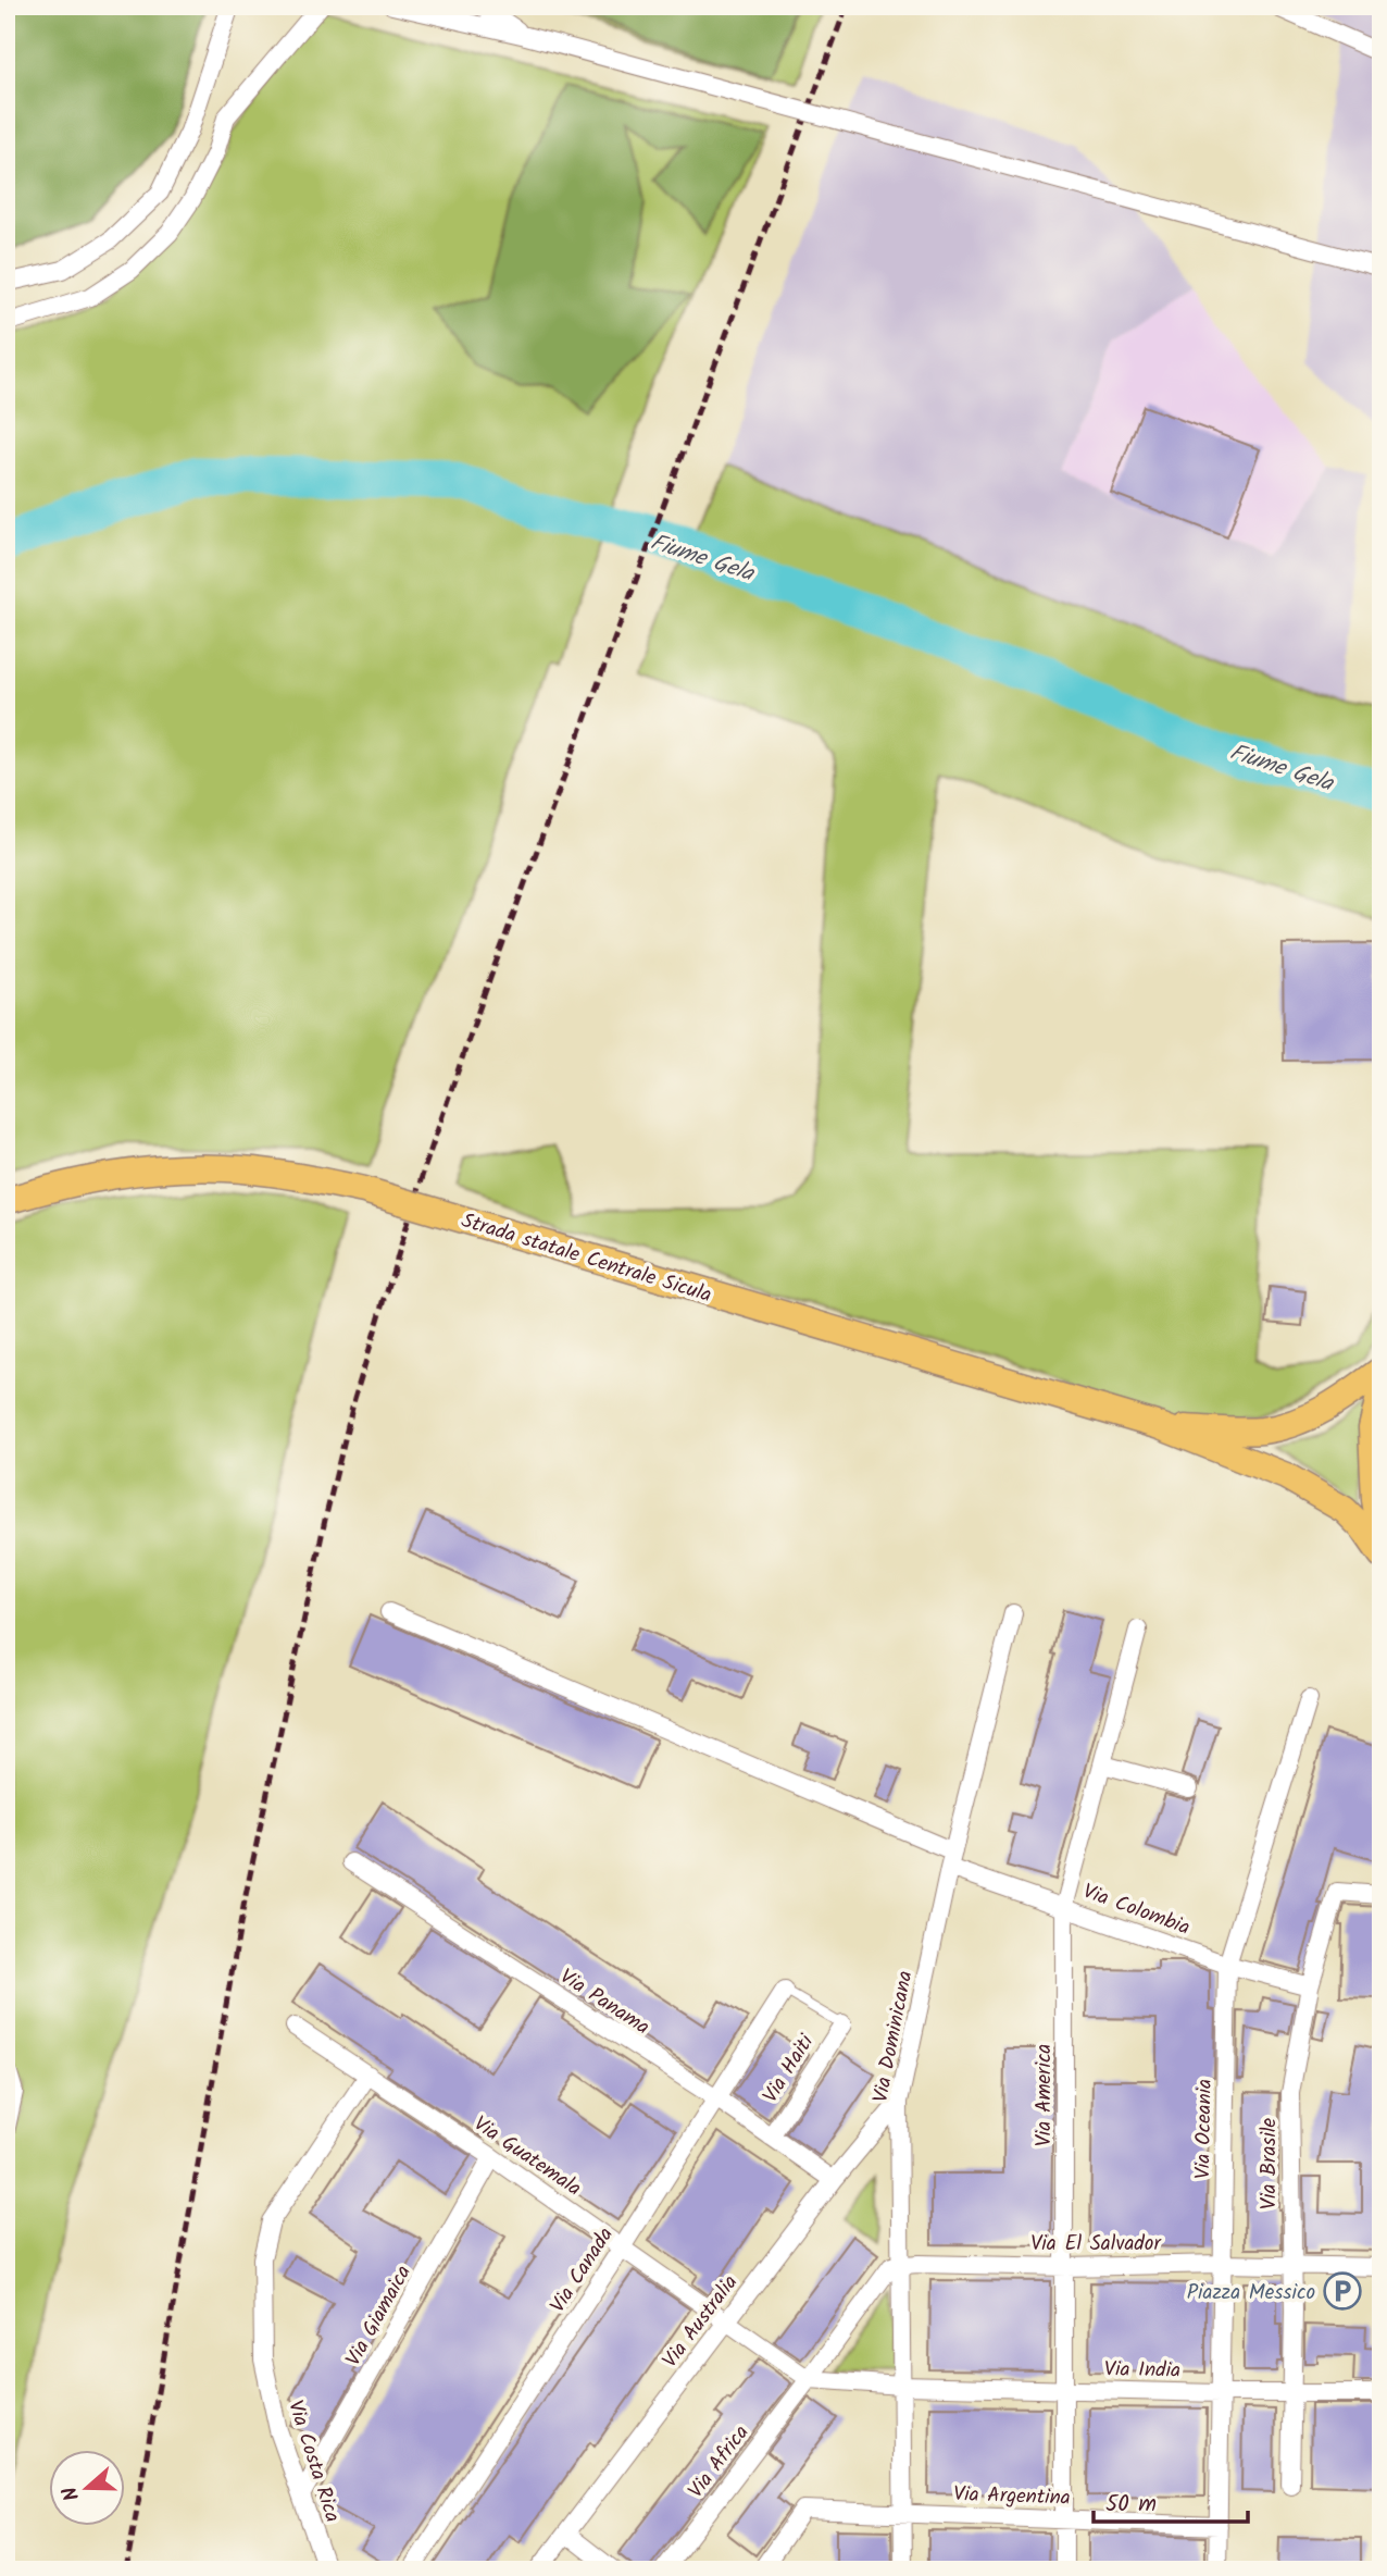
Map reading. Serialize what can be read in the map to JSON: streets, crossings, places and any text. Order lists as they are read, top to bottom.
{
  "streets": {
    "main road": ["Strada statale Centrale Sicula"],
    "street": [
      "Via Colombia",
      "Via Panama",
      "Via Dominicana",
      "Via Haiti",
      "Via America",
      "Via Oceania",
      "Via Guatemala",
      "Via Brasile",
      "Via El Salvador",
      "Via Canada",
      "Via Giamaica",
      "Via Australia",
      "Via India",
      "Via Costa Rica",
      "Via Africa",
      "Via Argentina"
    ]
  },
  "crossings": [
    ["Via Colombia", "Via Dominicana"],
    ["Via Colombia", "Via America"],
    ["Via Colombia", "Via Oceania"],
    ["Via Colombia", "Via Brasile"],
    ["Via Panama", "Via Haiti"],
    ["Via Panama", "Via Canada"],
    ["Via Panama", "Via Australia"],
    ["Via Dominicana", "Via El Salvador"],
    ["Via Dominicana", "Via Australia"],
    ["Via Dominicana", "Via India"],
    ["Via Dominicana", "Via Africa"],
    ["Via Dominicana", "Via Argentina"],
    ["Via America", "Via El Salvador"],
    ["Via America", "Via India"],
    ["Via America", "Via Argentina"],
    ["Via Oceania", "Via El Salvador"],
    ["Via Oceania", "Via India"],
    ["Via Oceania", "Via Argentina"],
    ["Via Guatemala", "Via Canada"],
    ["Via Guatemala", "Via Giamaica"],
    ["Via Guatemala", "Via Australia"],
    ["Via Guatemala", "Via India"],
    ["Via Guatemala", "Via Costa Rica"],
    ["Via Guatemala", "Via Africa"],
    ["Via Brasile", "Via El Salvador"],
    ["Via Brasile", "Via India"],
    ["Via El Salvador", "Via Africa"],
    ["Via Giamaica", "Via Costa Rica"],
    ["Via India", "Via Africa"]
  ],
  "water": ["Fiume Gela"],
  "places": {
    "parking": ["Piazza Messico"]
  },
  "scale_bar": "50 m",
  "north": "left"
}
